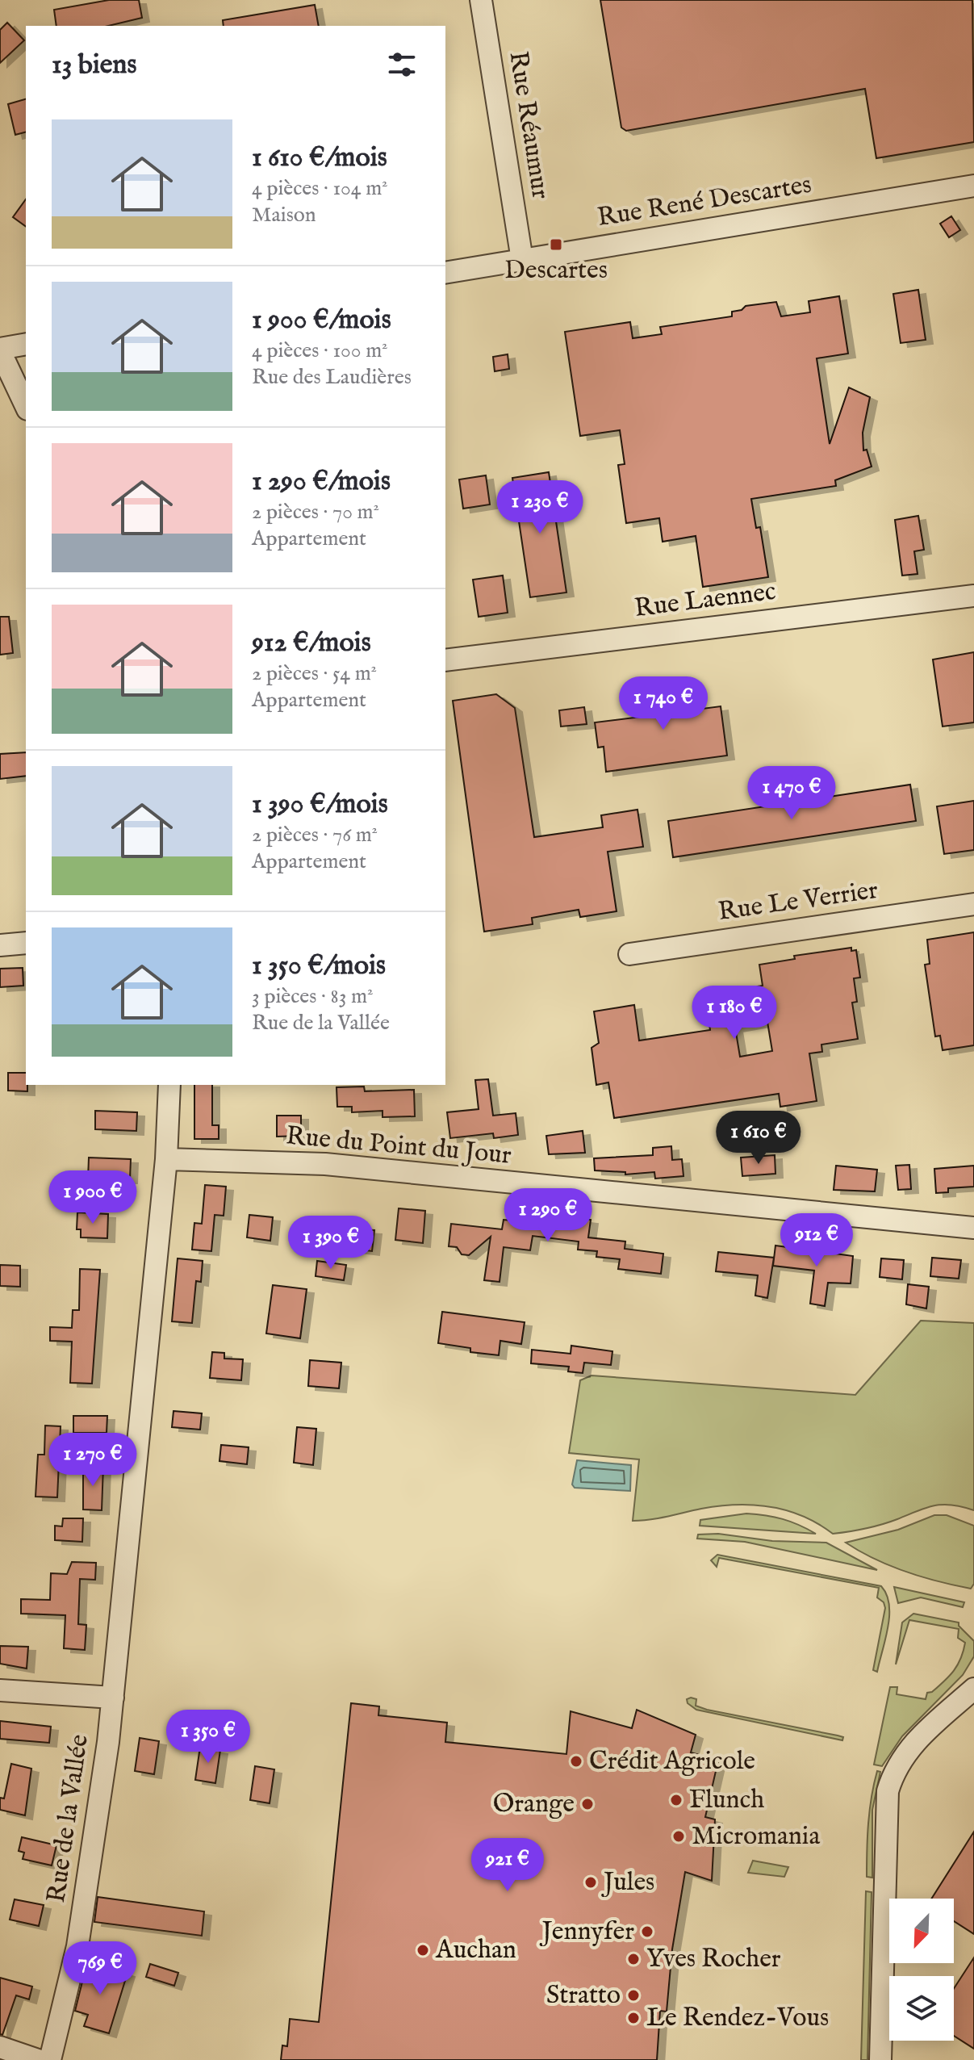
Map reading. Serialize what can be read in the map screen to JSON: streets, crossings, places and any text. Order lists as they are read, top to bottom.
{
  "streets": {
    "street": [
      "Rue Réaumur",
      "Rue René Descartes",
      "Rue Laennec",
      "Rue Le Verrier",
      "Rue du Point du Jour",
      "Rue de la Vallée"
    ]
  },
  "crossings": [
    ["Rue Réaumur", "Rue René Descartes"],
    ["Rue du Point du Jour", "Rue de la Vallée"]
  ],
  "places": {
    "transit": ["Descartes"],
    "other": [
      "Crédit Agricole",
      "Flunch",
      "Orange",
      "Micromania",
      "Jules",
      "Jennyfer",
      "Auchan",
      "Yves Rocher",
      "Stratto",
      "Le Rendez-Vous"
    ]
  },
  "north": "bottom left",
  "page": {
    "heading": "13 biens",
    "list": [
      {
        "name": "1 610 €/mois",
        "note": "4 pièces · 104 m² · Maison"
      },
      {
        "name": "1 900 €/mois",
        "note": "4 pièces · 100 m² · Rue des Laudières"
      },
      {
        "name": "1 290 €/mois",
        "note": "2 pièces · 70 m² · Appartement"
      },
      {
        "name": "912 €/mois",
        "note": "2 pièces · 54 m² · Appartement"
      },
      {
        "name": "1 390 €/mois",
        "note": "2 pièces · 76 m² · Appartement"
      },
      {
        "name": "1 350 €/mois",
        "note": "3 pièces · 83 m² · Rue de la Vallée"
      }
    ],
    "price": [
      "1 230 €",
      "1 740 €",
      "1 470 €",
      "1 180 €",
      "1 610 €",
      "1 900 €",
      "1 290 €",
      "912 €",
      "1 390 €",
      "1 270 €",
      "1 350 €",
      "921 €",
      "769 €"
    ]
  }
}
